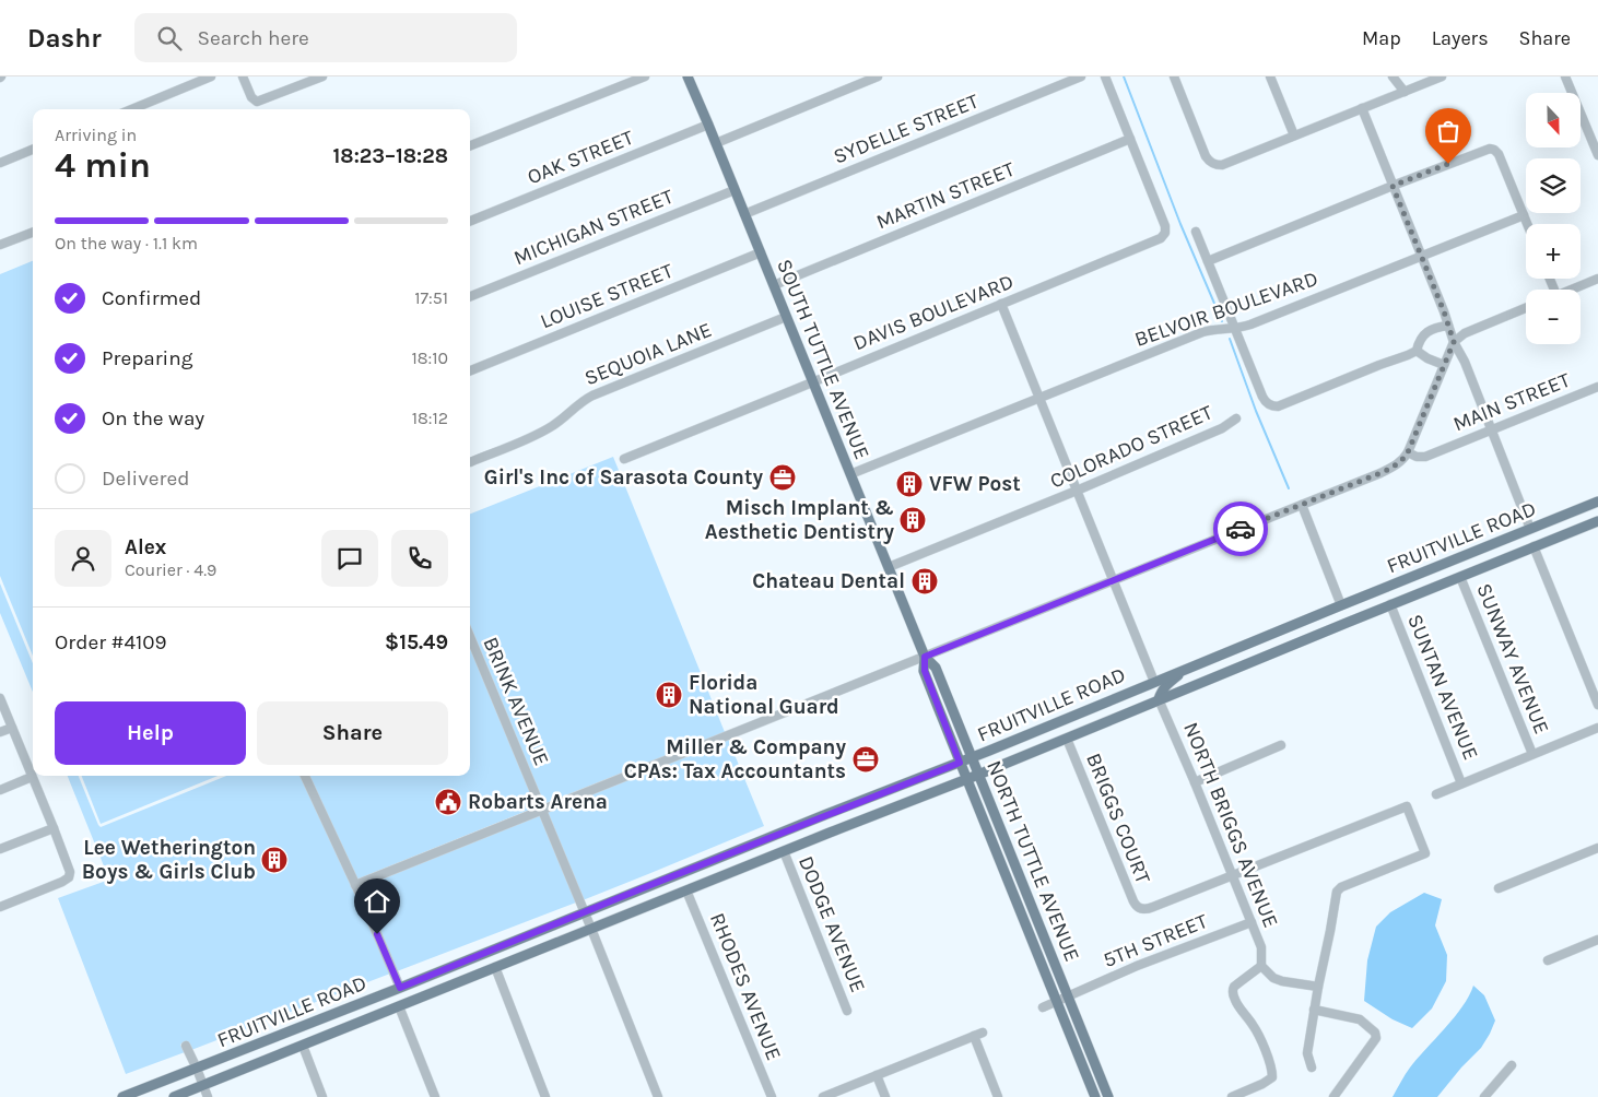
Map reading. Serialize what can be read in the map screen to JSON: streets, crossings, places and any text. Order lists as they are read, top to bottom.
{
  "streets": {
    "main road": ["SOUTH TUTTLE AVENUE", "FRUITVILLE ROAD", "NORTH TUTTLE AVENUE"],
    "street": [
      "SYDELLE STREET",
      "OAK STREET",
      "MARTIN STREET",
      "MICHIGAN STREET",
      "LOUISE STREET",
      "BELVOIR BOULEVARD",
      "DAVIS BOULEVARD",
      "SEQUOIA LANE",
      "MAIN STREET",
      "COLORADO STREET",
      "SUNWAY AVENUE",
      "SUNTAN AVENUE",
      "BRINK AVENUE",
      "BRIGGS COURT",
      "NORTH BRIGGS AVENUE",
      "DODGE AVENUE",
      "5TH STREET",
      "RHODES AVENUE"
    ]
  },
  "crossings": [
    ["SYDELLE STREET", "SOUTH TUTTLE AVENUE"],
    ["OAK STREET", "SOUTH TUTTLE AVENUE"],
    ["MARTIN STREET", "DAVIS BOULEVARD"],
    ["MARTIN STREET", "SOUTH TUTTLE AVENUE"],
    ["MICHIGAN STREET", "SOUTH TUTTLE AVENUE"],
    ["LOUISE STREET", "SOUTH TUTTLE AVENUE"],
    ["BELVOIR BOULEVARD", "SOUTH TUTTLE AVENUE"],
    ["DAVIS BOULEVARD", "SOUTH TUTTLE AVENUE"],
    ["SEQUOIA LANE", "SOUTH TUTTLE AVENUE"],
    ["SOUTH TUTTLE AVENUE", "COLORADO STREET"],
    ["SOUTH TUTTLE AVENUE", "NORTH TUTTLE AVENUE"],
    ["FRUITVILLE ROAD", "SUNWAY AVENUE"],
    ["FRUITVILLE ROAD", "SUNTAN AVENUE"],
    ["FRUITVILLE ROAD", "BRINK AVENUE"],
    ["FRUITVILLE ROAD", "BRIGGS COURT"],
    ["FRUITVILLE ROAD", "NORTH BRIGGS AVENUE"],
    ["FRUITVILLE ROAD", "NORTH TUTTLE AVENUE"],
    ["FRUITVILLE ROAD", "DODGE AVENUE"],
    ["FRUITVILLE ROAD", "RHODES AVENUE"],
    ["BRIGGS COURT", "NORTH BRIGGS AVENUE"],
    ["NORTH BRIGGS AVENUE", "5TH STREET"],
    ["NORTH TUTTLE AVENUE", "5TH STREET"]
  ],
  "places": {
    "office": ["Girl's Inc of Sarasota County", "Miller & Company CPAs: Tax Accountants"],
    "building": [
      "VFW Post",
      "Misch Implant & Aesthetic Dentistry",
      "Chateau Dental",
      "Florida National Guard",
      "Lee Wetherington Boys & Girls Club"
    ],
    "public building": ["Robarts Arena"]
  },
  "north": "bottom",
  "page": {
    "header": "Dashr",
    "search": "Search here",
    "nav": ["Map", "Layers", "Share"],
    "map_buttons": ["+", "−"],
    "heading": ["4 min", "Arriving in", "18:23–18:28"],
    "panel": [
      "Alex",
      "Courier · 4.9",
      "Order #4109",
      "$15.49"
    ],
    "bar": "On the way · 1.1 km",
    "list": [
      ["Confirmed", "17:51"],
      ["Preparing", "18:10"],
      ["On the way", "18:12"],
      "Delivered"
    ],
    "buttons": ["Help", "Share"]
  }
}
